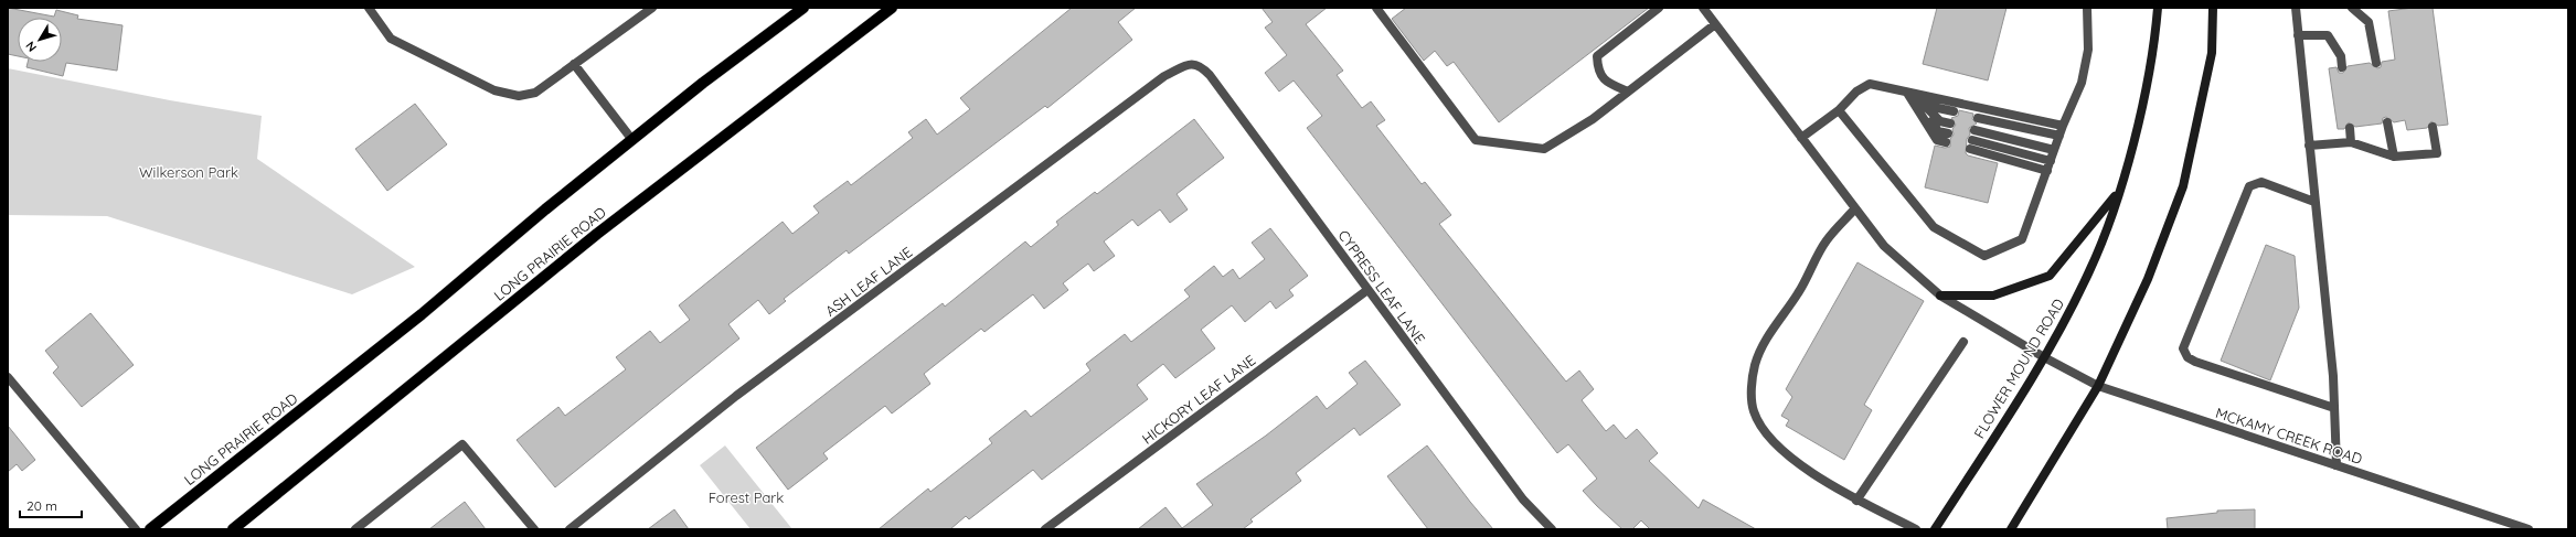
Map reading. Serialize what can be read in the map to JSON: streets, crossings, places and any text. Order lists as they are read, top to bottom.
{
  "streets": {
    "main road": ["LONG PRAIRIE ROAD", "FLOWER MOUND ROAD"],
    "street": [
      "ASH LEAF LANE",
      "CYPRESS LEAF LANE",
      "HICKORY LEAF LANE",
      "MCKAMY CREEK ROAD"
    ]
  },
  "crossings": [
    ["ASH LEAF LANE", "CYPRESS LEAF LANE"],
    ["CYPRESS LEAF LANE", "HICKORY LEAF LANE"],
    ["FLOWER MOUND ROAD", "MCKAMY CREEK ROAD"]
  ],
  "parks": ["Wilkerson Park", "Forest Park"],
  "scale_bar": "20 m",
  "north": "bottom left"
}
